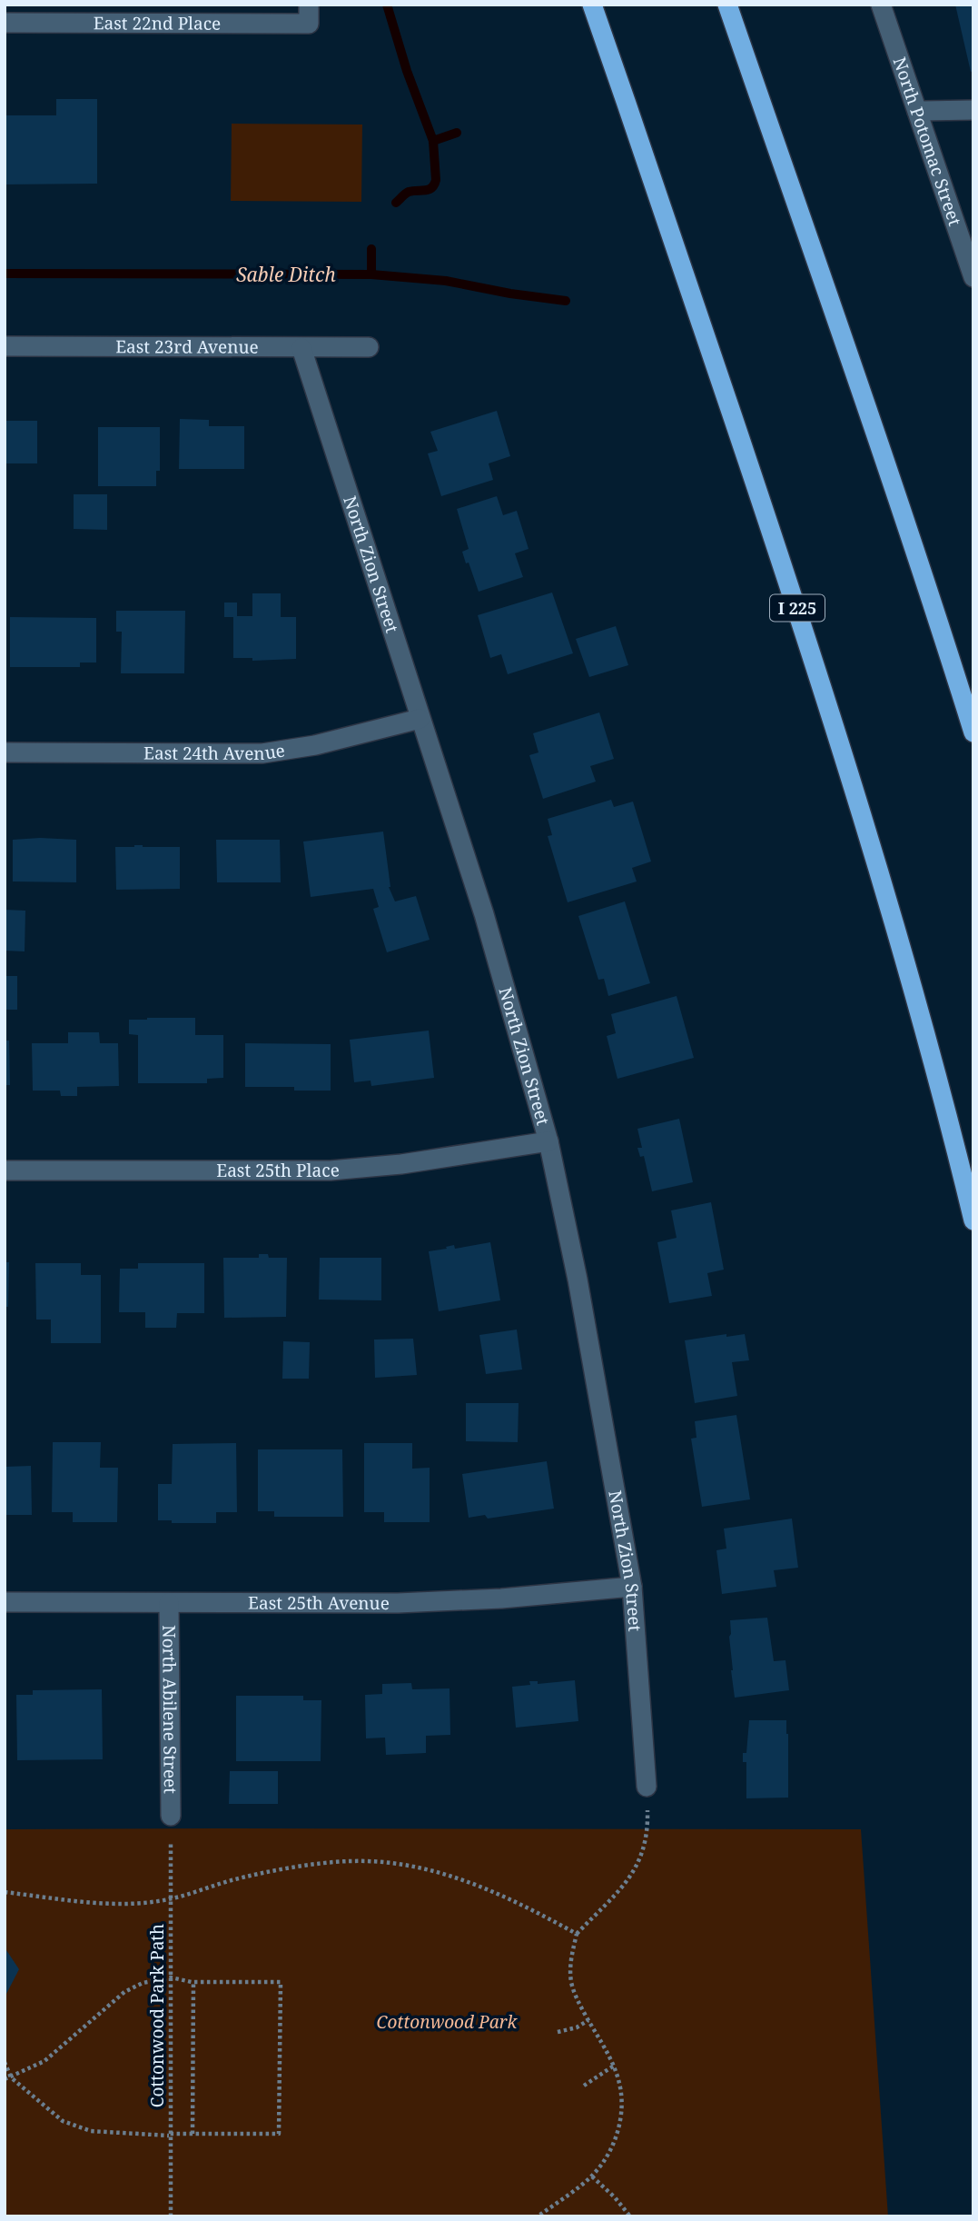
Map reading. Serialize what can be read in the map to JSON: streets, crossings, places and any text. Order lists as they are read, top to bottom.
{
  "streets": {
    "highway": ["I 225"],
    "street": [
      "East 22nd Place",
      "North Potomac Street",
      "East 23rd Avenue",
      "North Zion Street",
      "East 24th Avenue",
      "East 25th Place",
      "East 25th Avenue",
      "North Abilene Street"
    ],
    "path": ["Cottonwood Park Path"]
  },
  "crossings": [
    ["East 23rd Avenue", "North Zion Street"],
    ["North Zion Street", "East 24th Avenue"],
    ["North Zion Street", "East 25th Place"],
    ["North Zion Street", "East 25th Avenue"],
    ["East 25th Avenue", "North Abilene Street"],
    ["North Abilene Street", "Cottonwood Park Path"]
  ],
  "water": ["Sable Ditch"],
  "parks": ["Cottonwood Park"]
}
